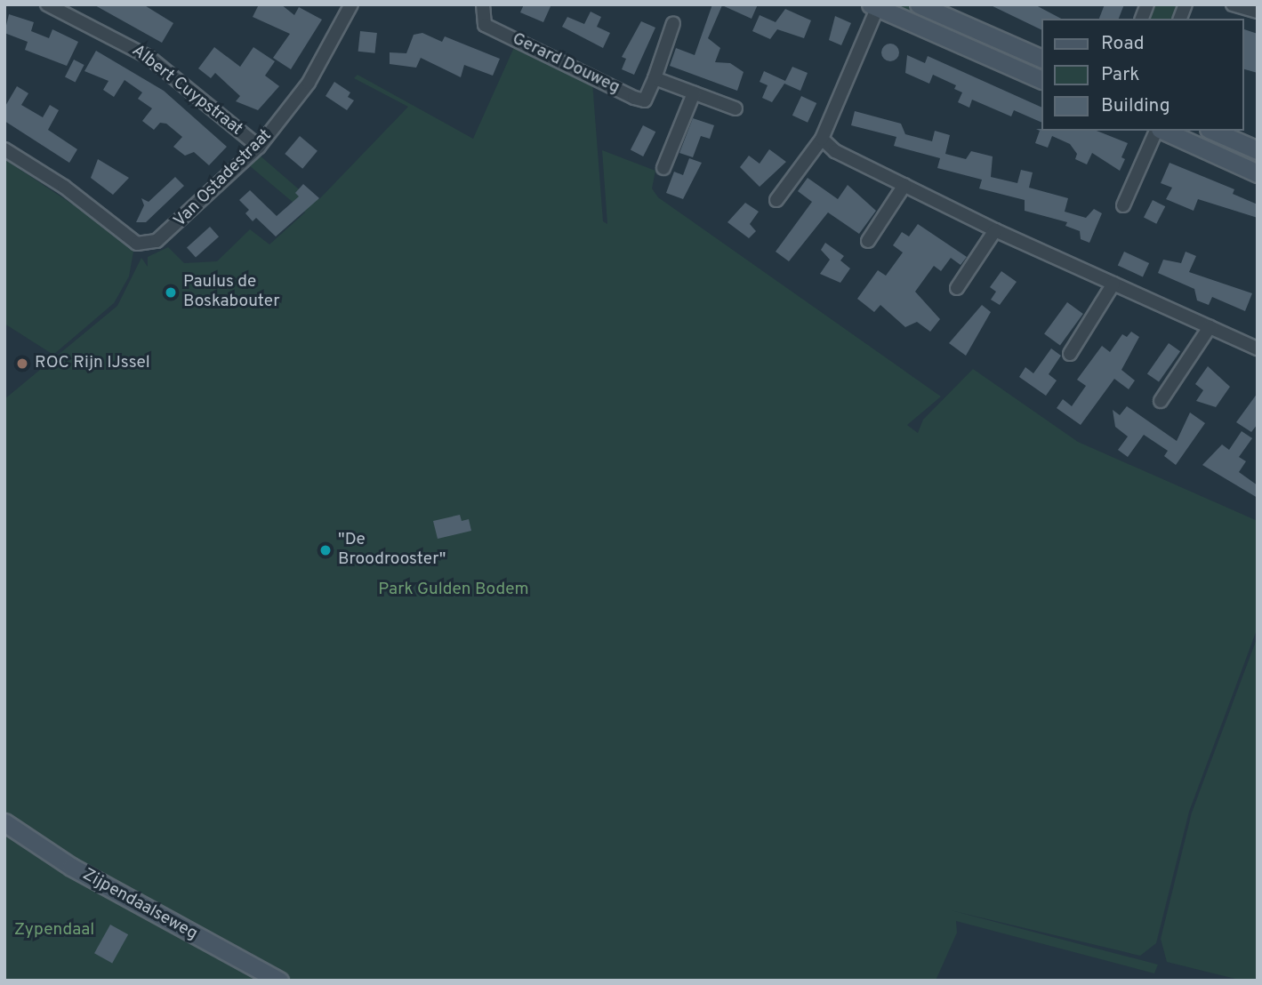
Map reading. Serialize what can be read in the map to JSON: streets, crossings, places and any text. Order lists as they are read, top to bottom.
{
  "streets": {
    "street": [
      "Gerard Douweg",
      "Albert Cuypstraat",
      "Van Ostadestraat",
      "Zijpendaalseweg"
    ]
  },
  "crossings": [
    ["Albert Cuypstraat", "Van Ostadestraat"]
  ],
  "parks": ["Park Gulden Bodem", "Zypendaal"],
  "places": ["Paulus de Boskabouter", "ROC Rijn IJssel", "\"De Broodrooster\""],
  "legend": ["Road", "Park", "Building"]
}
